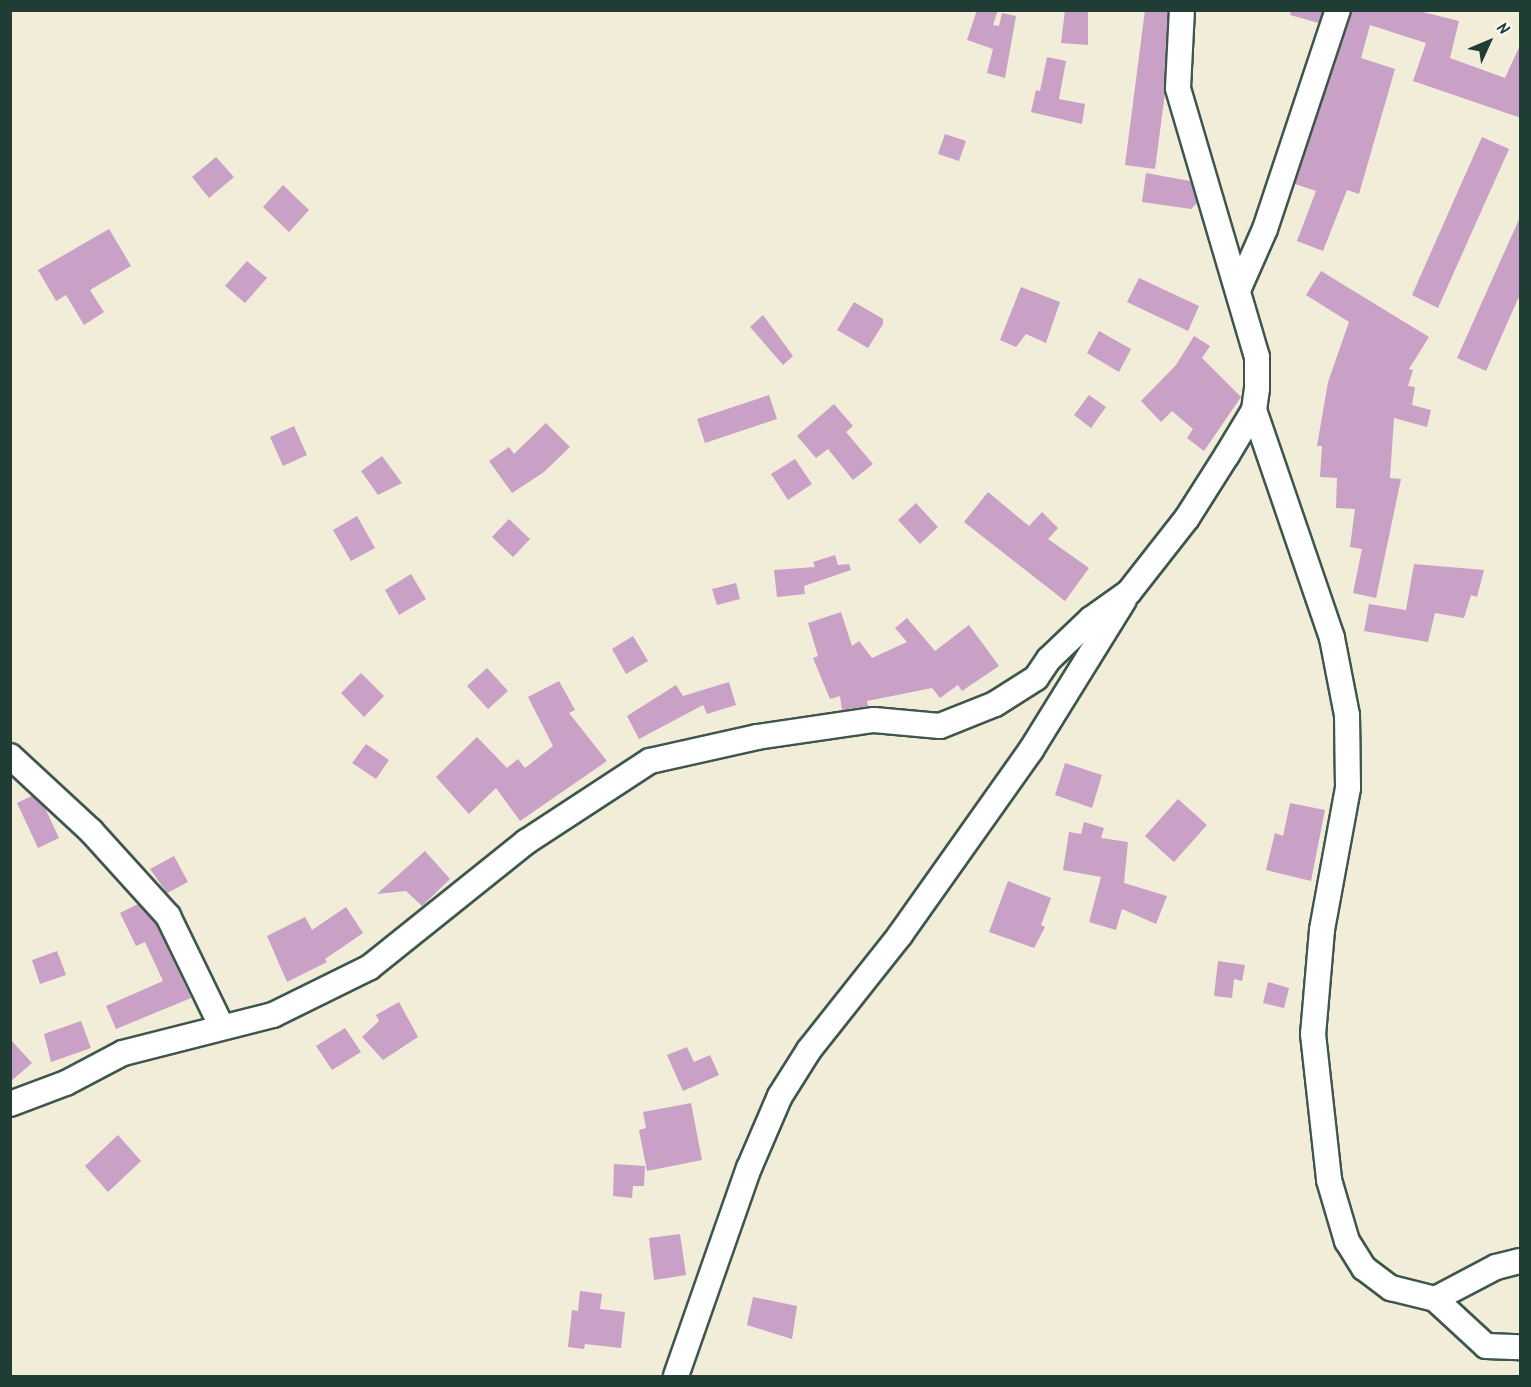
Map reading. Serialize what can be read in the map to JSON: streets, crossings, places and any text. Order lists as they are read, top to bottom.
{
  "north": "top right"
}
